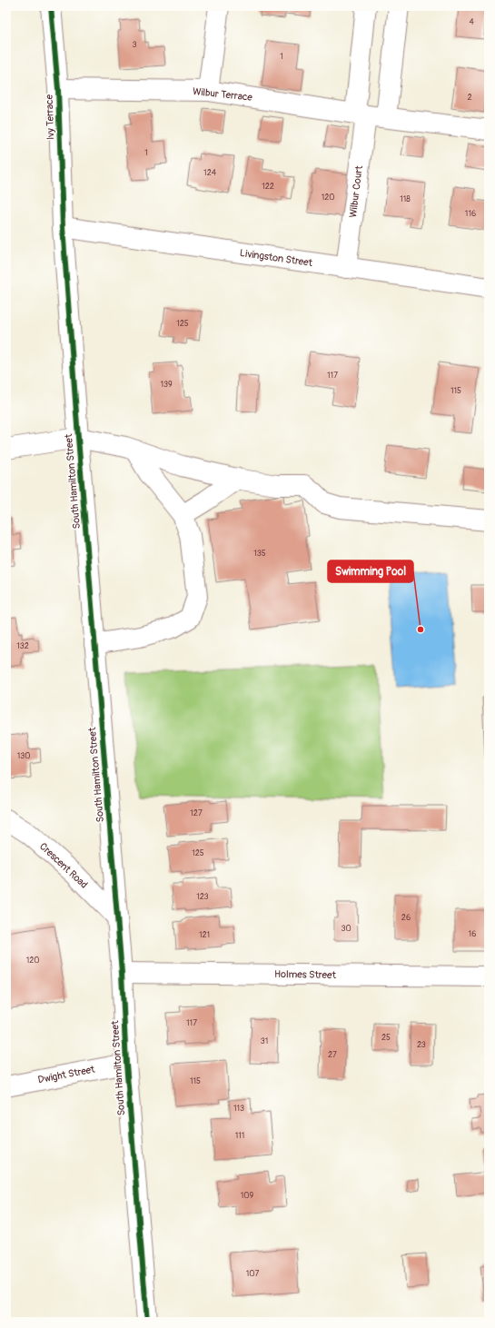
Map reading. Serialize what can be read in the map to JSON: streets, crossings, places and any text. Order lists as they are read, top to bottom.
{
  "streets": {
    "street": [
      "Wilbur Terrace",
      "Ivy Terrace",
      "Wilbur Court",
      "Livingston Street",
      "South Hamilton Street",
      "Crescent Road",
      "Holmes Street",
      "Dwight Street"
    ]
  },
  "crossings": [
    ["Wilbur Terrace", "Ivy Terrace"],
    ["Wilbur Terrace", "Wilbur Court"],
    ["Ivy Terrace", "Livingston Street"],
    ["Ivy Terrace", "South Hamilton Street"],
    ["Wilbur Court", "Livingston Street"],
    ["Livingston Street", "South Hamilton Street"],
    ["South Hamilton Street", "Crescent Road"],
    ["South Hamilton Street", "Holmes Street"],
    ["South Hamilton Street", "Dwight Street"]
  ],
  "places": ["Swimming Pool"],
  "house_numbers": [
    "4",
    "3",
    "1",
    "2",
    "1",
    "124",
    "122",
    "120",
    "118",
    "116",
    "125",
    "117",
    "139",
    "115",
    "135",
    "132",
    "130",
    "127",
    "125",
    "123",
    "26",
    "30",
    "16",
    "121",
    "120",
    "117",
    "25",
    "31",
    "23",
    "27",
    "115",
    "113",
    "111",
    "109",
    "107"
  ]
}
